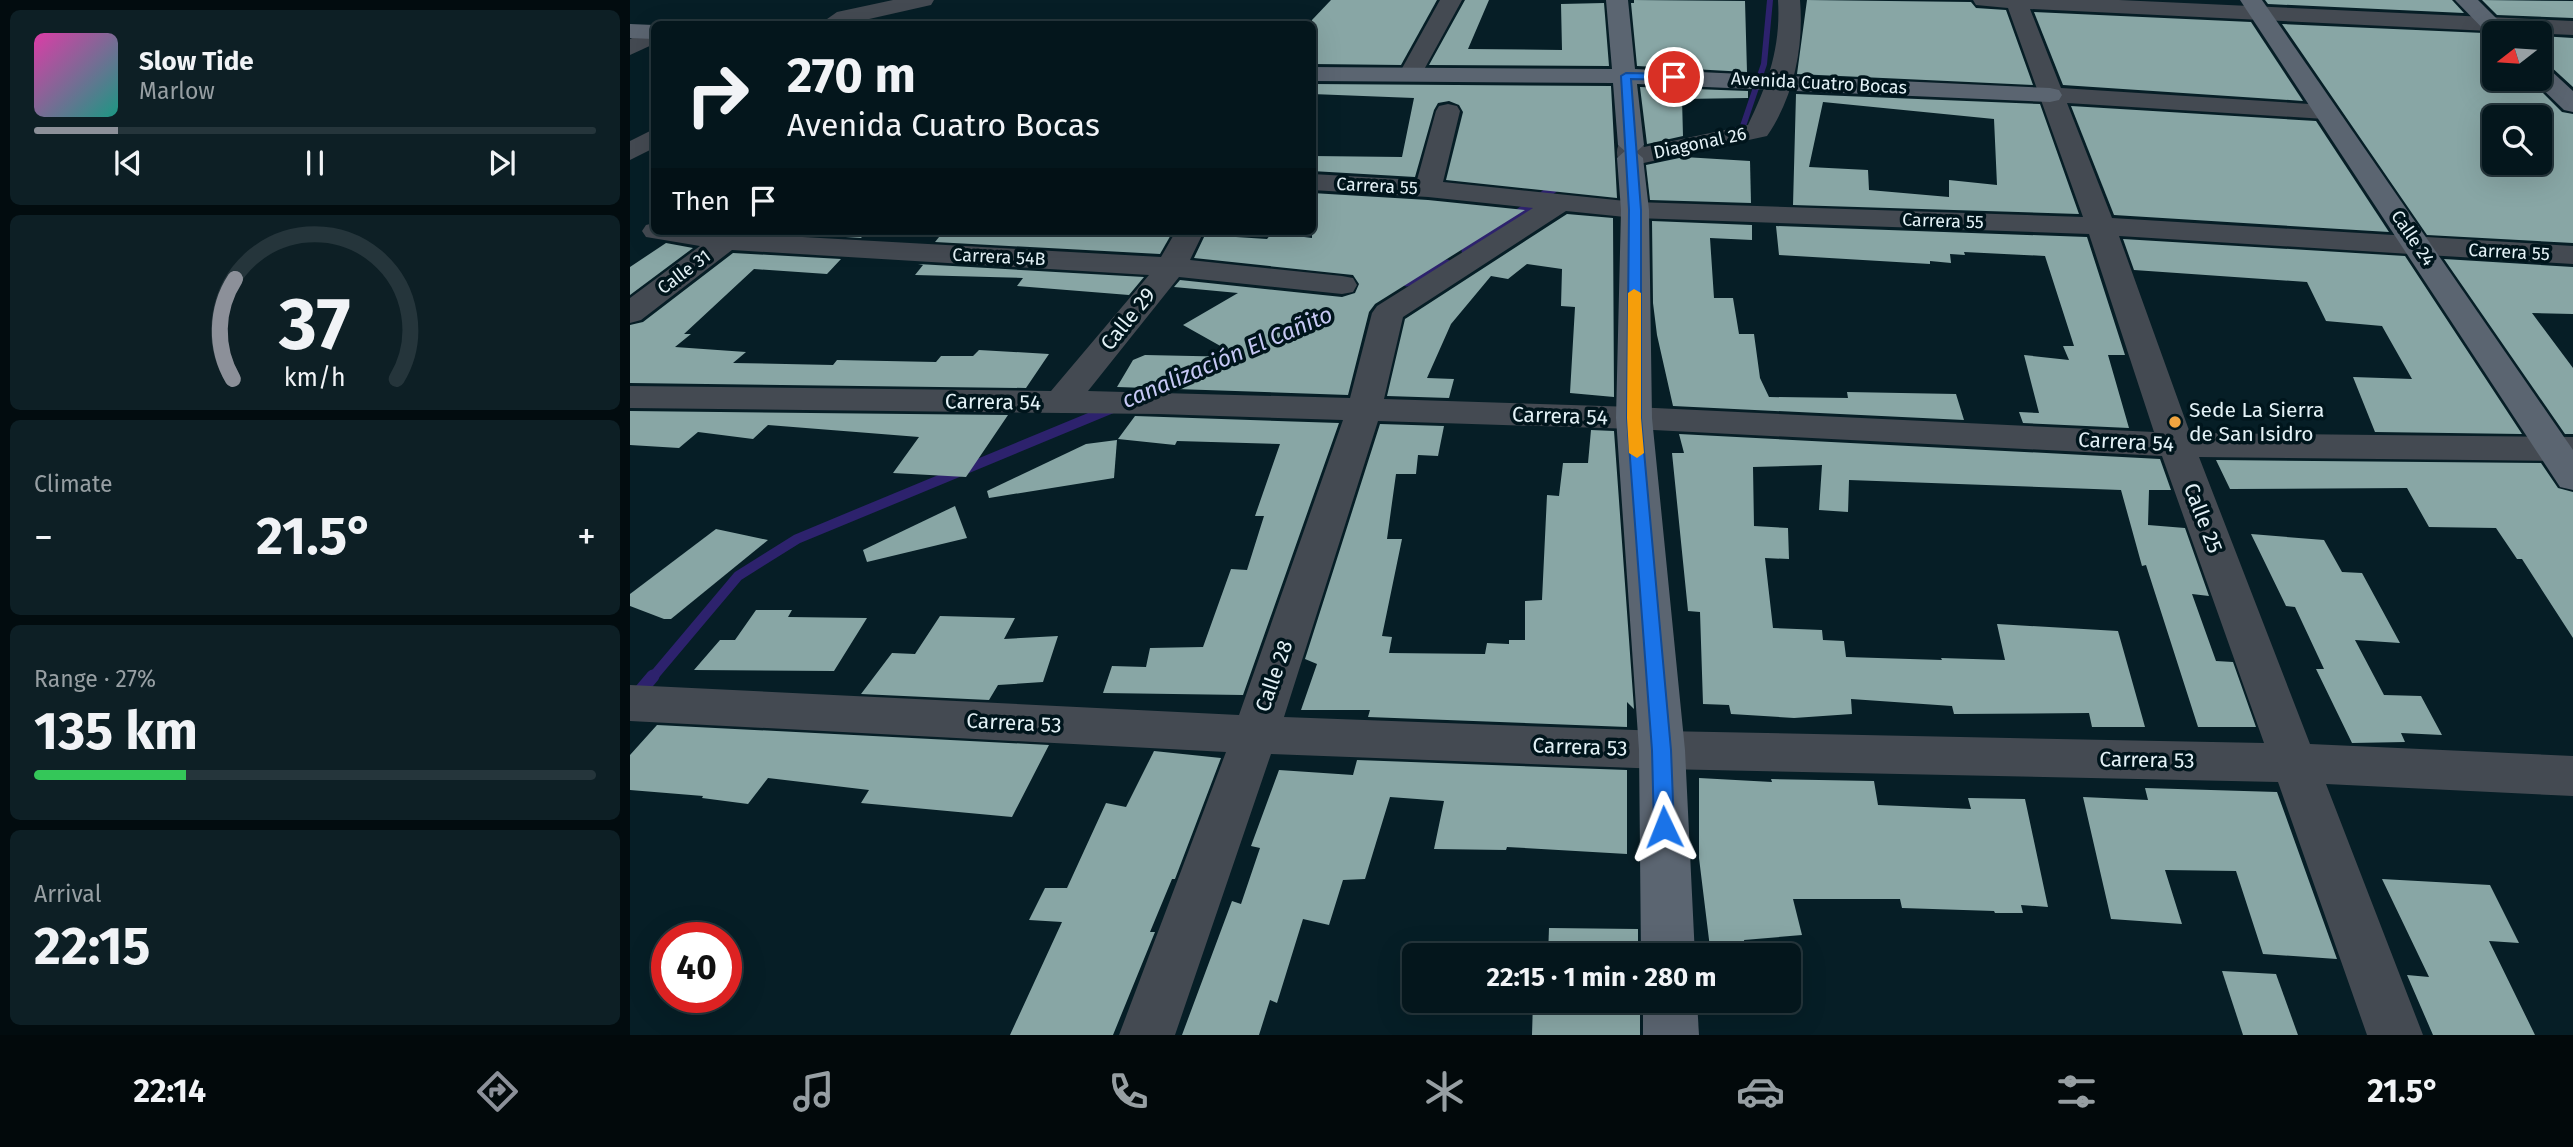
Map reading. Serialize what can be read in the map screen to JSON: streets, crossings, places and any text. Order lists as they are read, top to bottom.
{
  "streets": {
    "street": [
      "Avenida Cuatro Bocas",
      "Diagonal 26",
      "Carrera 55",
      "Calle 24",
      "Carrera 54B",
      "Calle 31",
      "Calle 29",
      "Carrera 54",
      "Calle 25",
      "Calle 28",
      "Carrera 53"
    ]
  },
  "crossings": [
    ["Avenida Cuatro Bocas", "Diagonal 26"],
    ["Avenida Cuatro Bocas", "Calle 24"],
    ["Avenida Cuatro Bocas", "Calle 25"],
    ["Carrera 55", "Calle 24"],
    ["Carrera 55", "Calle 25"],
    ["Carrera 55", "Calle 28"],
    ["Calle 24", "Carrera 54"],
    ["Carrera 54B", "Calle 31"],
    ["Carrera 54B", "Calle 29"],
    ["Calle 29", "Carrera 54"],
    ["Carrera 54", "Calle 25"],
    ["Carrera 54", "Calle 28"],
    ["Calle 25", "Carrera 53"],
    ["Calle 28", "Carrera 53"]
  ],
  "water": ["canalización El Cañito"],
  "places": ["Sede La Sierra de San Isidro"],
  "north": "left",
  "page": {
    "turn": ["270 m", "Avenida Cuatro Bocas"],
    "song": ["Slow Tide", "Marlow"],
    "then": "Then",
    "tile": [
      "Climate",
      ["Range · 27%", "135 km"],
      ["Arrival", "22:15"]
    ],
    "heat": ["−", "21.5°", "+"],
    "limit": "40",
    "trip": "22:15 · 1 min · 280 m",
    "tabs": ["22:14", "21.5°"],
    "gauge": ["37", "km/h"]
  }
}
